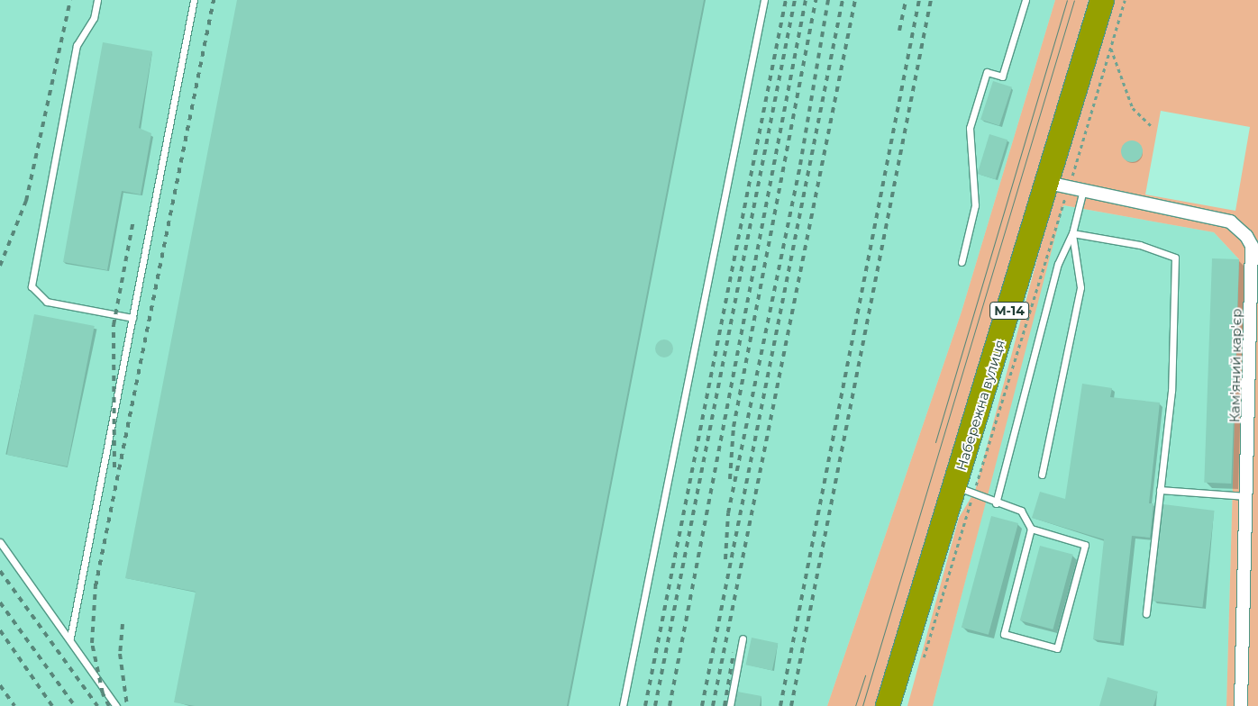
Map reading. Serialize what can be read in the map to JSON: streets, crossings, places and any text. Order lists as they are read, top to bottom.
{
  "streets": {
    "highway": ["М-14", "Набережна вулиця"],
    "street": ["Кам'яний кар'єр"]
  },
  "crossings": [
    ["Кам'яний кар'єр", "Набережна вулиця"]
  ]
}
